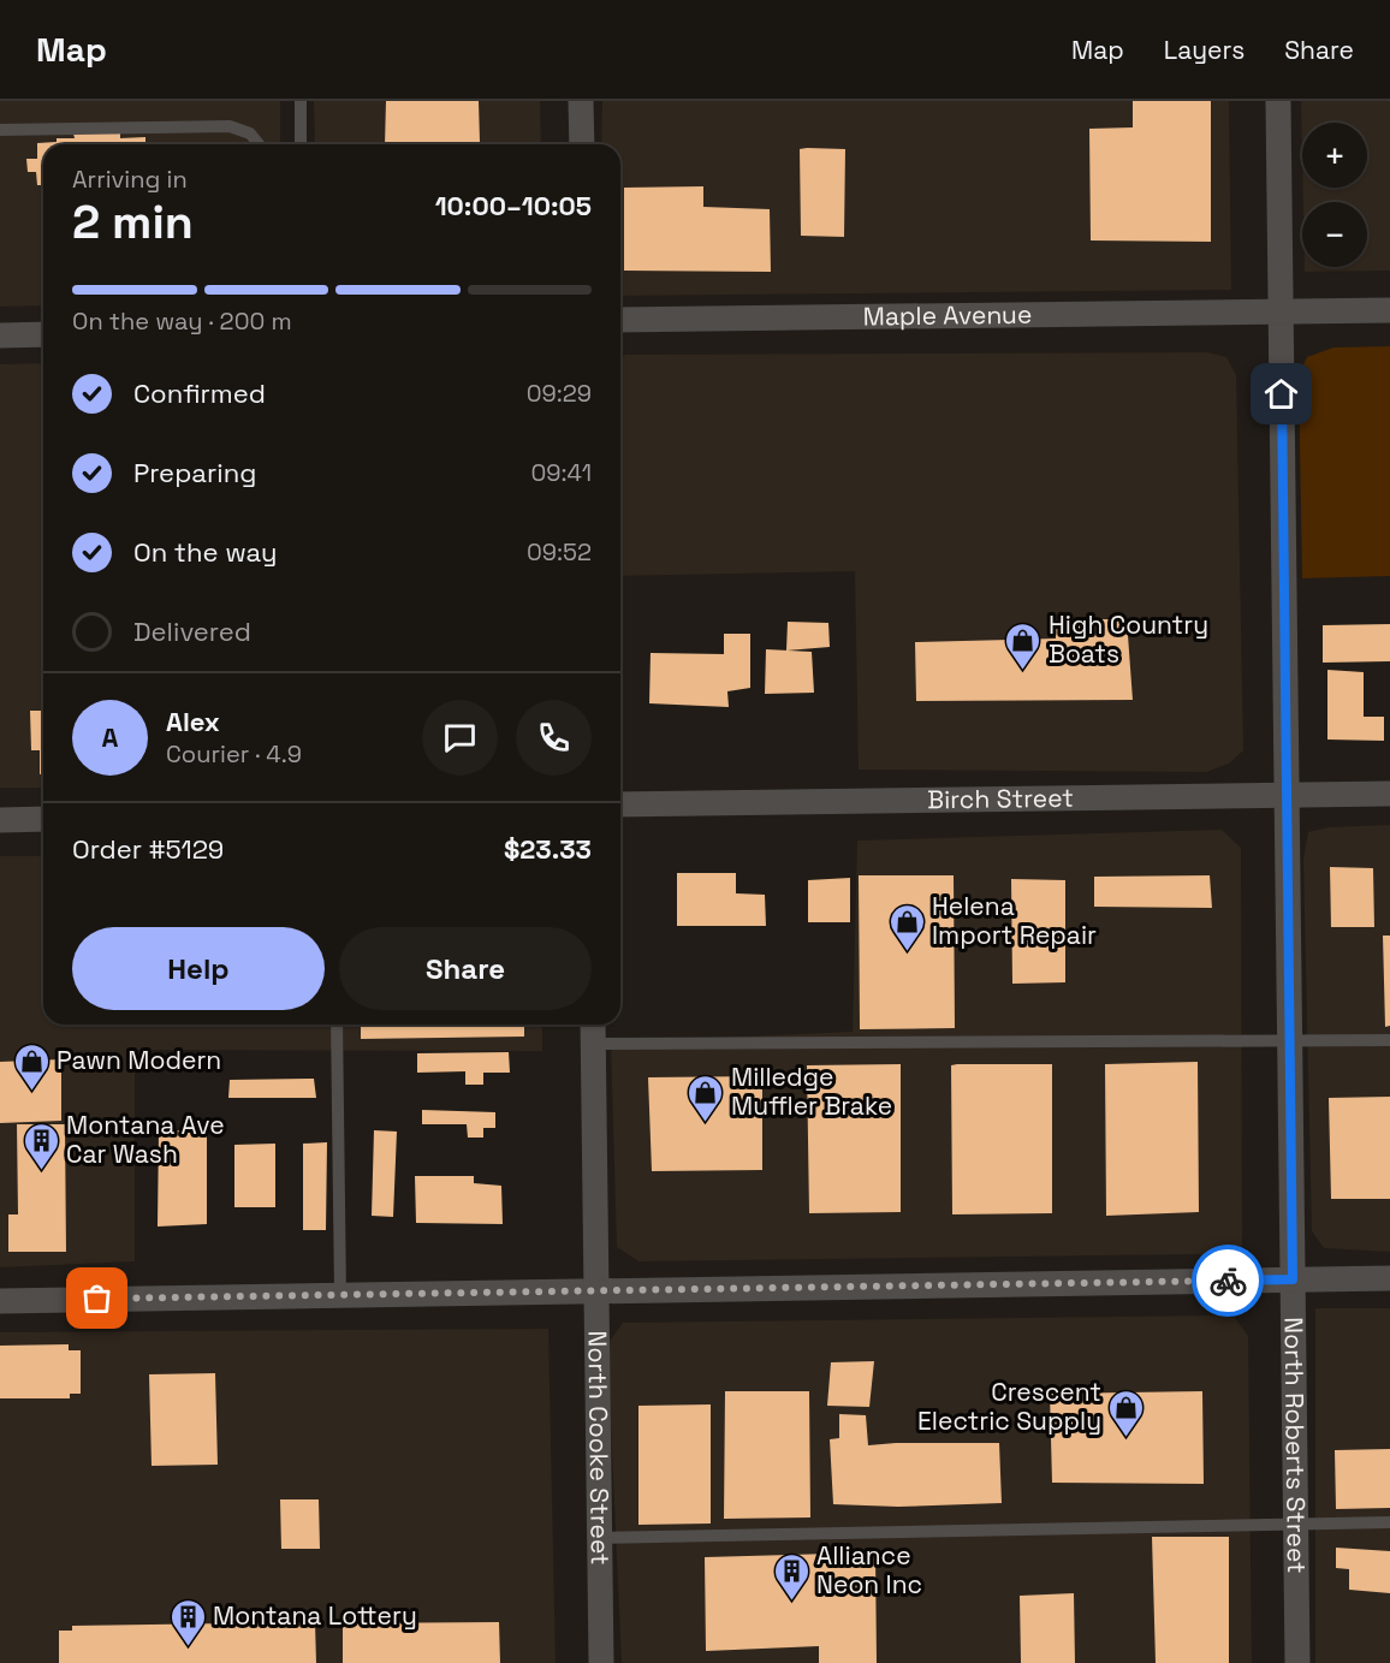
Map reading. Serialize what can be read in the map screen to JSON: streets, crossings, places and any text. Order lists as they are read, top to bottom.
{
  "streets": {
    "street": [
      "Maple Avenue",
      "Birch Street",
      "North Roberts Street",
      "North Cooke Street"
    ]
  },
  "crossings": [
    ["Maple Avenue", "North Roberts Street"],
    ["Birch Street", "North Roberts Street"]
  ],
  "places": {
    "shop": [
      "High Country Boats",
      "Helena Import Repair",
      "Pawn Modern",
      "Milledge Muffler Brake",
      "Crescent Electric Supply"
    ],
    "building": ["Montana Ave Car Wash", "Alliance Neon Inc", "Montana Lottery"]
  },
  "page": {
    "header": "Map",
    "nav": ["Map", "Layers", "Share"],
    "map_buttons": ["+", "−"],
    "heading": ["2 min", "Arriving in", "10:00–10:05"],
    "panel": [
      "Alex",
      "Courier · 4.9",
      "Order #5129",
      "$23.33"
    ],
    "bar": "On the way · 200 m",
    "list": [
      ["Confirmed", "09:29"],
      ["Preparing", "09:41"],
      ["On the way", "09:52"],
      "Delivered"
    ],
    "round": "A",
    "buttons": ["Help", "Share"]
  }
}
